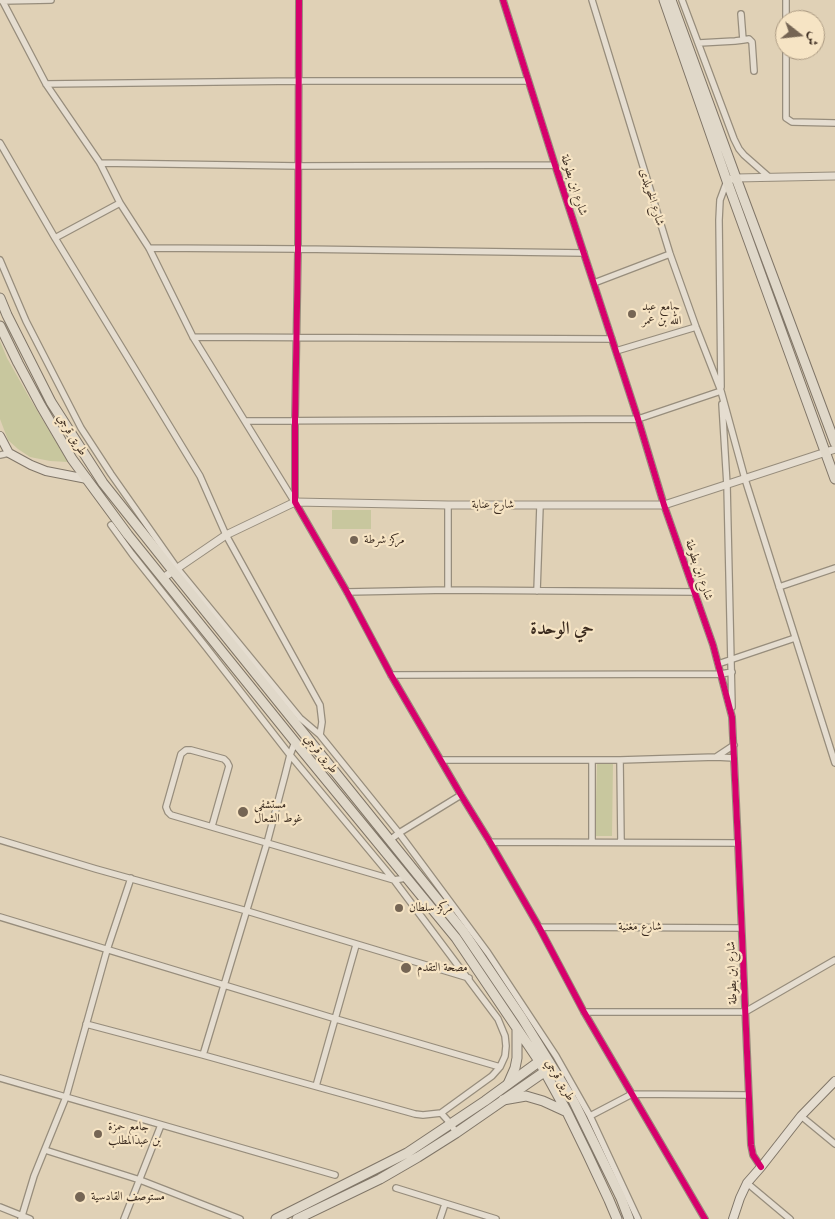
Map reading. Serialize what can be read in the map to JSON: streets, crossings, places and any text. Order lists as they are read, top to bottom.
{
  "streets": {
    "main road": ["طريق قرجي"],
    "street": [
      "شارع ابن بطوطة",
      "شارع الخويلدى",
      "شارع عنابة",
      "شارع مغنية"
    ]
  },
  "crossings": [
    ["شارع ابن بطوطة", "شارع عنابة"],
    ["شارع ابن بطوطة", "شارع مغنية"],
    ["طريق قرجي", "شارع عنابة"]
  ],
  "districts": ["حي الوحدة"],
  "places": [
    "جامع عبد الله بن عمر",
    "مركز شرطة",
    "مستشفي غوط الشعال",
    "مركز سلطان",
    "مصحة التقدم",
    "جامع حمزة بن عبدالمطلب",
    "مستوصف القادسية"
  ],
  "north": "right"
}
